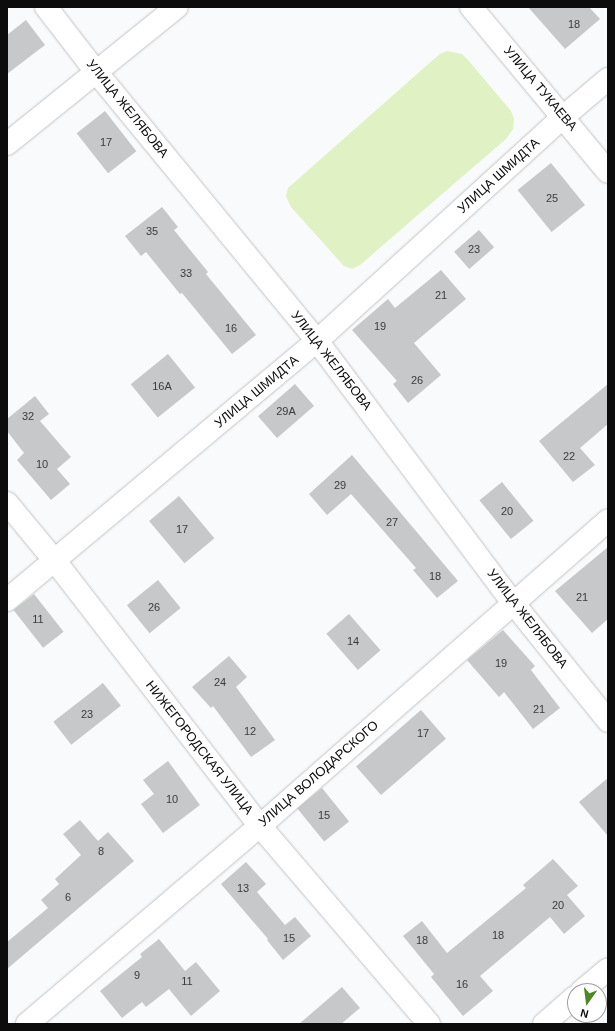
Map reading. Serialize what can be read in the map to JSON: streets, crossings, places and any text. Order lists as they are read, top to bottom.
{
  "streets": {
    "street": [
      "УЛИЦА ТУКАЕВА",
      "УЛИЦА ЖЕЛЯБОВА",
      "УЛИЦА ШМИДТА",
      "НИЖЕГОРОДСКАЯ УЛИЦА",
      "УЛИЦА ВОЛОДАРСКОГО"
    ]
  },
  "crossings": [
    ["УЛИЦА ТУКАЕВА", "УЛИЦА ШМИДТА"],
    ["УЛИЦА ЖЕЛЯБОВА", "УЛИЦА ШМИДТА"],
    ["УЛИЦА ЖЕЛЯБОВА", "УЛИЦА ВОЛОДАРСКОГО"],
    ["УЛИЦА ШМИДТА", "НИЖЕГОРОДСКАЯ УЛИЦА"],
    ["НИЖЕГОРОДСКАЯ УЛИЦА", "УЛИЦА ВОЛОДАРСКОГО"]
  ],
  "house_numbers": [
    "18",
    "17",
    "25",
    "35",
    "23",
    "33",
    "21",
    "19",
    "16",
    "26",
    "16А",
    "29А",
    "32",
    "22",
    "10",
    "29",
    "20",
    "27",
    "17",
    "18",
    "21",
    "26",
    "11",
    "14",
    "19",
    "24",
    "21",
    "23",
    "12",
    "17",
    "10",
    "15",
    "8",
    "13",
    "6",
    "20",
    "18",
    "15",
    "18",
    "9",
    "11",
    "16"
  ],
  "north": "bottom"
}
